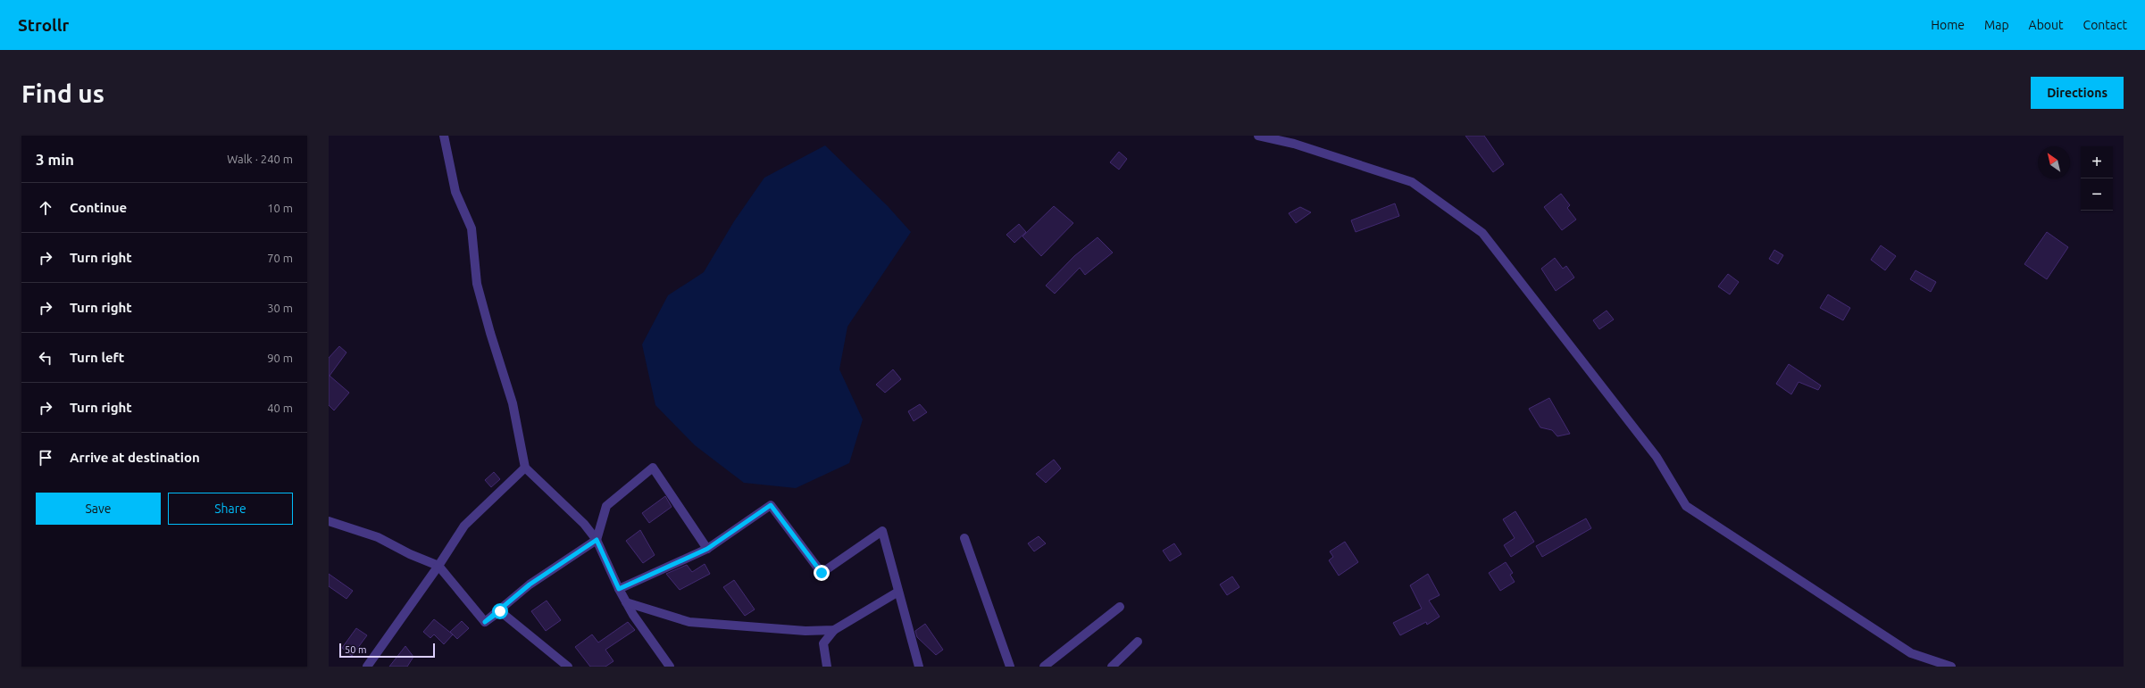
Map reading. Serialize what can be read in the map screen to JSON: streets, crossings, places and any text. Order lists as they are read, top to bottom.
{
  "scale_bar": "50 m",
  "north": "top left",
  "page": {
    "header": "Strollr",
    "nav": [
      "Home",
      "Map",
      "About",
      "Contact"
    ],
    "buttons": [
      "Directions",
      ["Save", "Share"]
    ],
    "title": "Find us",
    "heading": ["3 min", "Walk · 240 m"],
    "map_buttons": ["+", "−"],
    "list": [
      ["Continue", "10 m"],
      ["Turn right", "70 m"],
      ["Turn right", "30 m"],
      ["Turn left", "90 m"],
      ["Turn right", "40 m"],
      "Arrive at destination"
    ],
    "scale": "50 m"
  }
}
